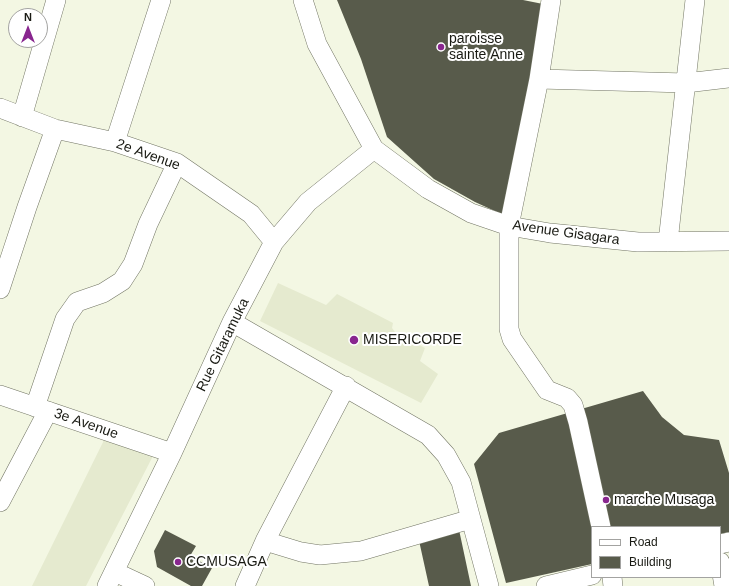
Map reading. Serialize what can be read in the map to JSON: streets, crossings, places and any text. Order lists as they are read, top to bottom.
{
  "streets": {
    "street": [
      "2e Avenue",
      "Avenue Gisagara",
      "Rue Gitaramuka",
      "3e Avenue"
    ]
  },
  "crossings": [
    ["2e Avenue", "Rue Gitaramuka"],
    ["Avenue Gisagara", "Rue Gitaramuka"],
    ["Rue Gitaramuka", "3e Avenue"]
  ],
  "places": [
    "paroisse sainte Anne",
    "MISERICORDE",
    "marche Musaga",
    "CCMUSAGA"
  ],
  "legend": ["Road", "Building"],
  "north": "top"
}
